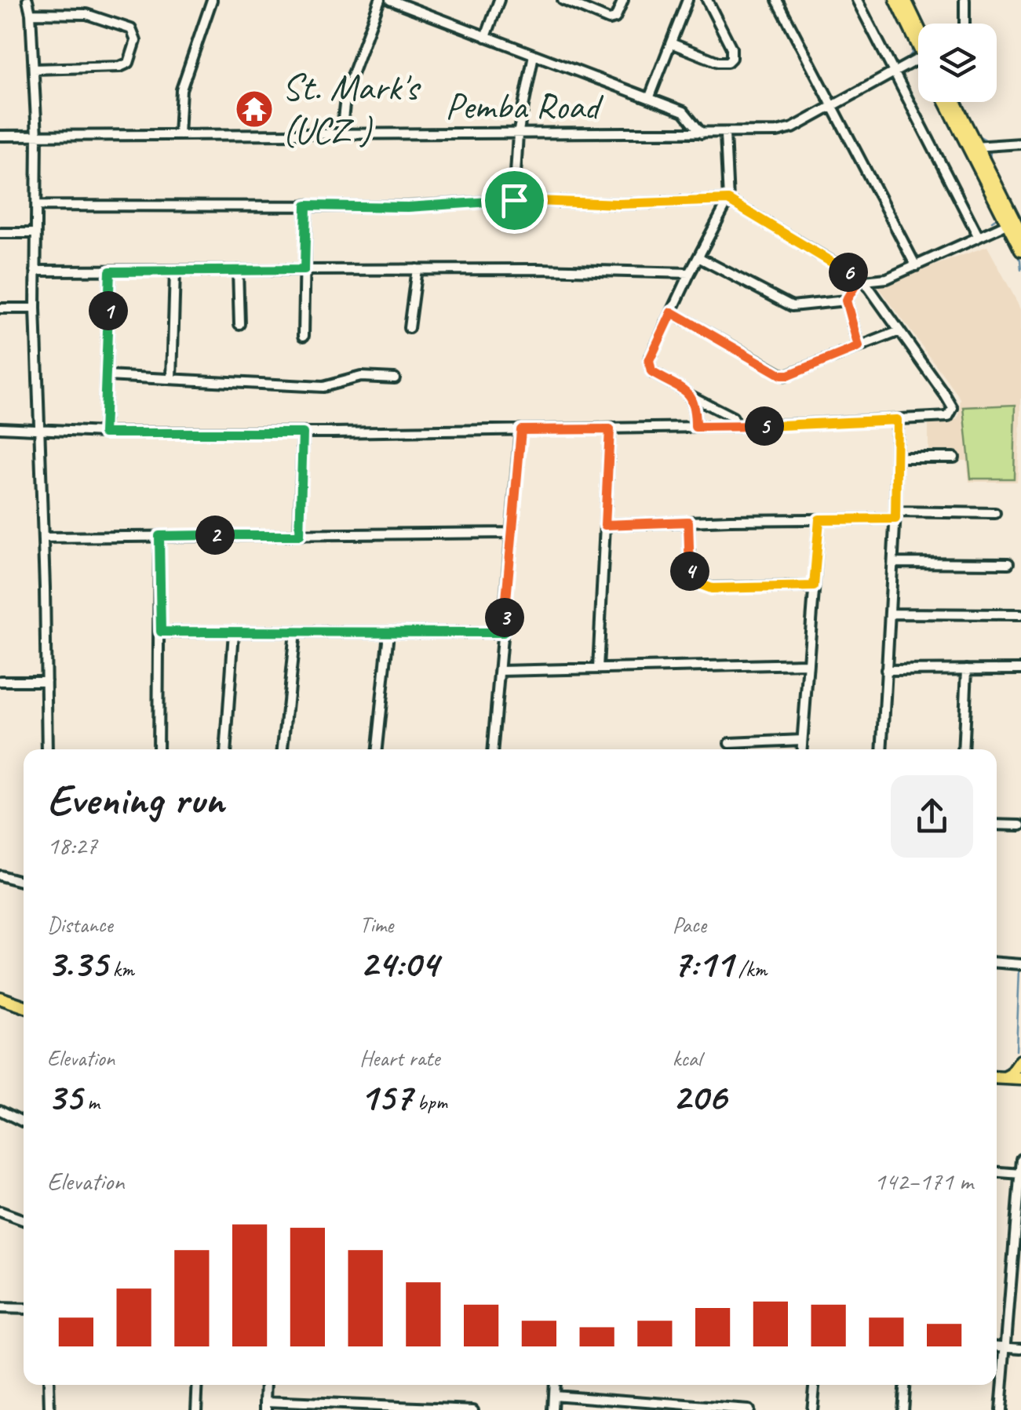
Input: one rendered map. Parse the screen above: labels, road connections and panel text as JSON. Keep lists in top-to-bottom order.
{
  "streets": {
    "street": ["Pemba Road"]
  },
  "places": {
    "temple": ["St. Mark's (UCZ )"]
  },
  "page": {
    "pins": [
      "6",
      "1",
      "5",
      "2",
      "4",
      "3"
    ],
    "heading": ["Evening run", "18:27"],
    "stats": [
      ["Distance", "3.35 km"],
      ["Time", "24:04"],
      ["Pace", "7:11 /km"],
      ["Elevation", "35 m"],
      ["Heart rate", "157 bpm"],
      ["kcal", "206"]
    ],
    "chart": ["Elevation", "142–171 m"]
  }
}
